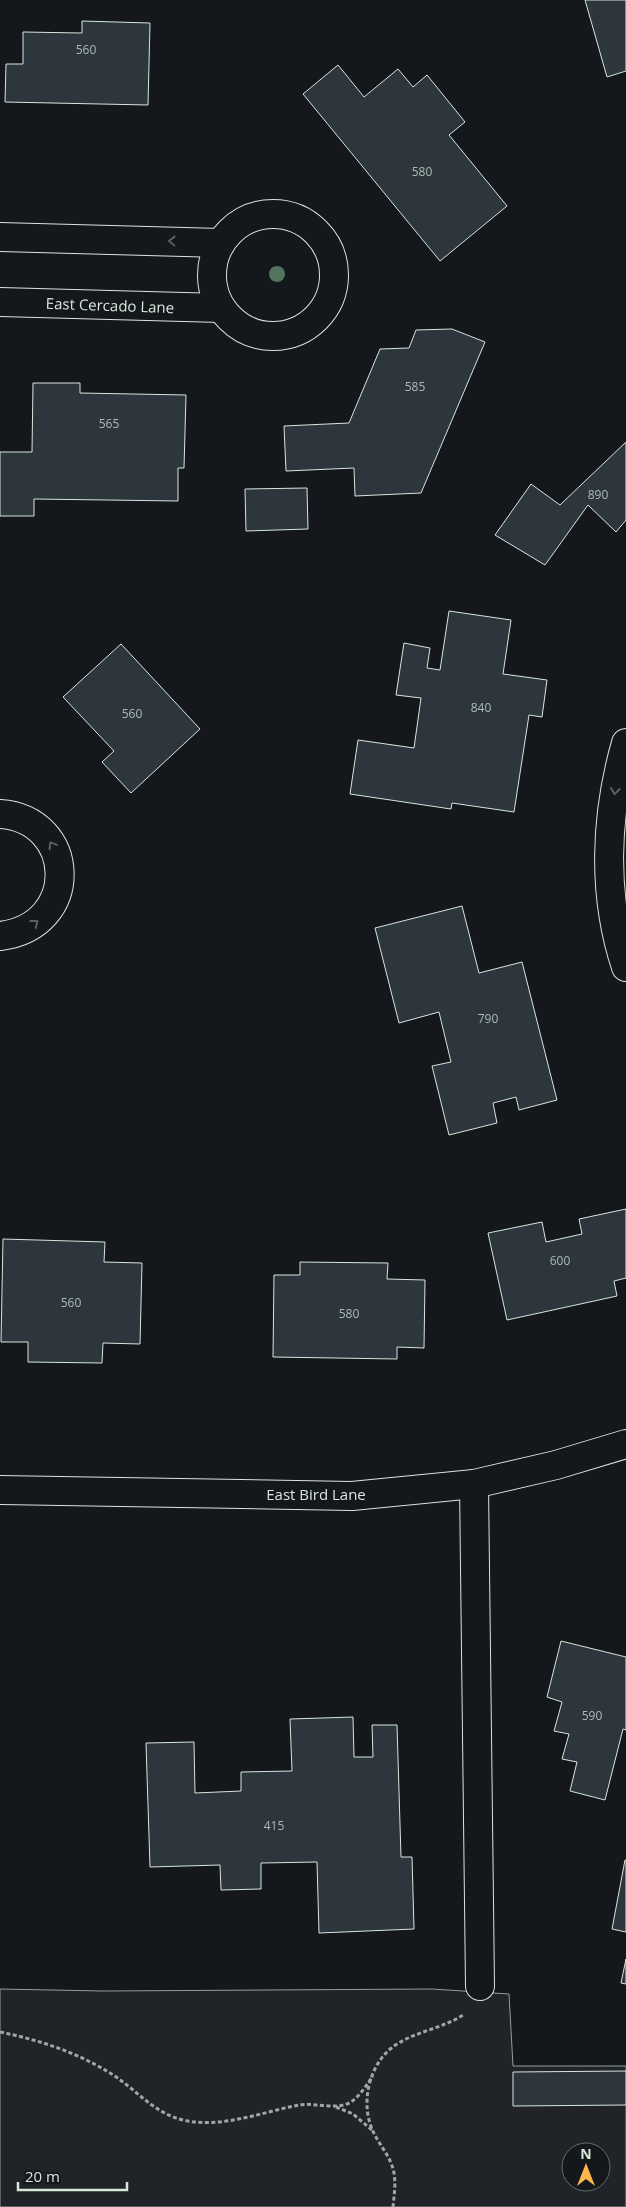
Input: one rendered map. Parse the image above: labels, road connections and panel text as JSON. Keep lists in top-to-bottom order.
{
  "streets": {
    "street": ["East Cercado Lane", "East Bird Lane"]
  },
  "house_numbers": [
    "560",
    "580",
    "585",
    "565",
    "890",
    "840",
    "560",
    "790",
    "600",
    "560",
    "580",
    "590",
    "415"
  ],
  "scale_bar": "20 m",
  "north": "top"
}
